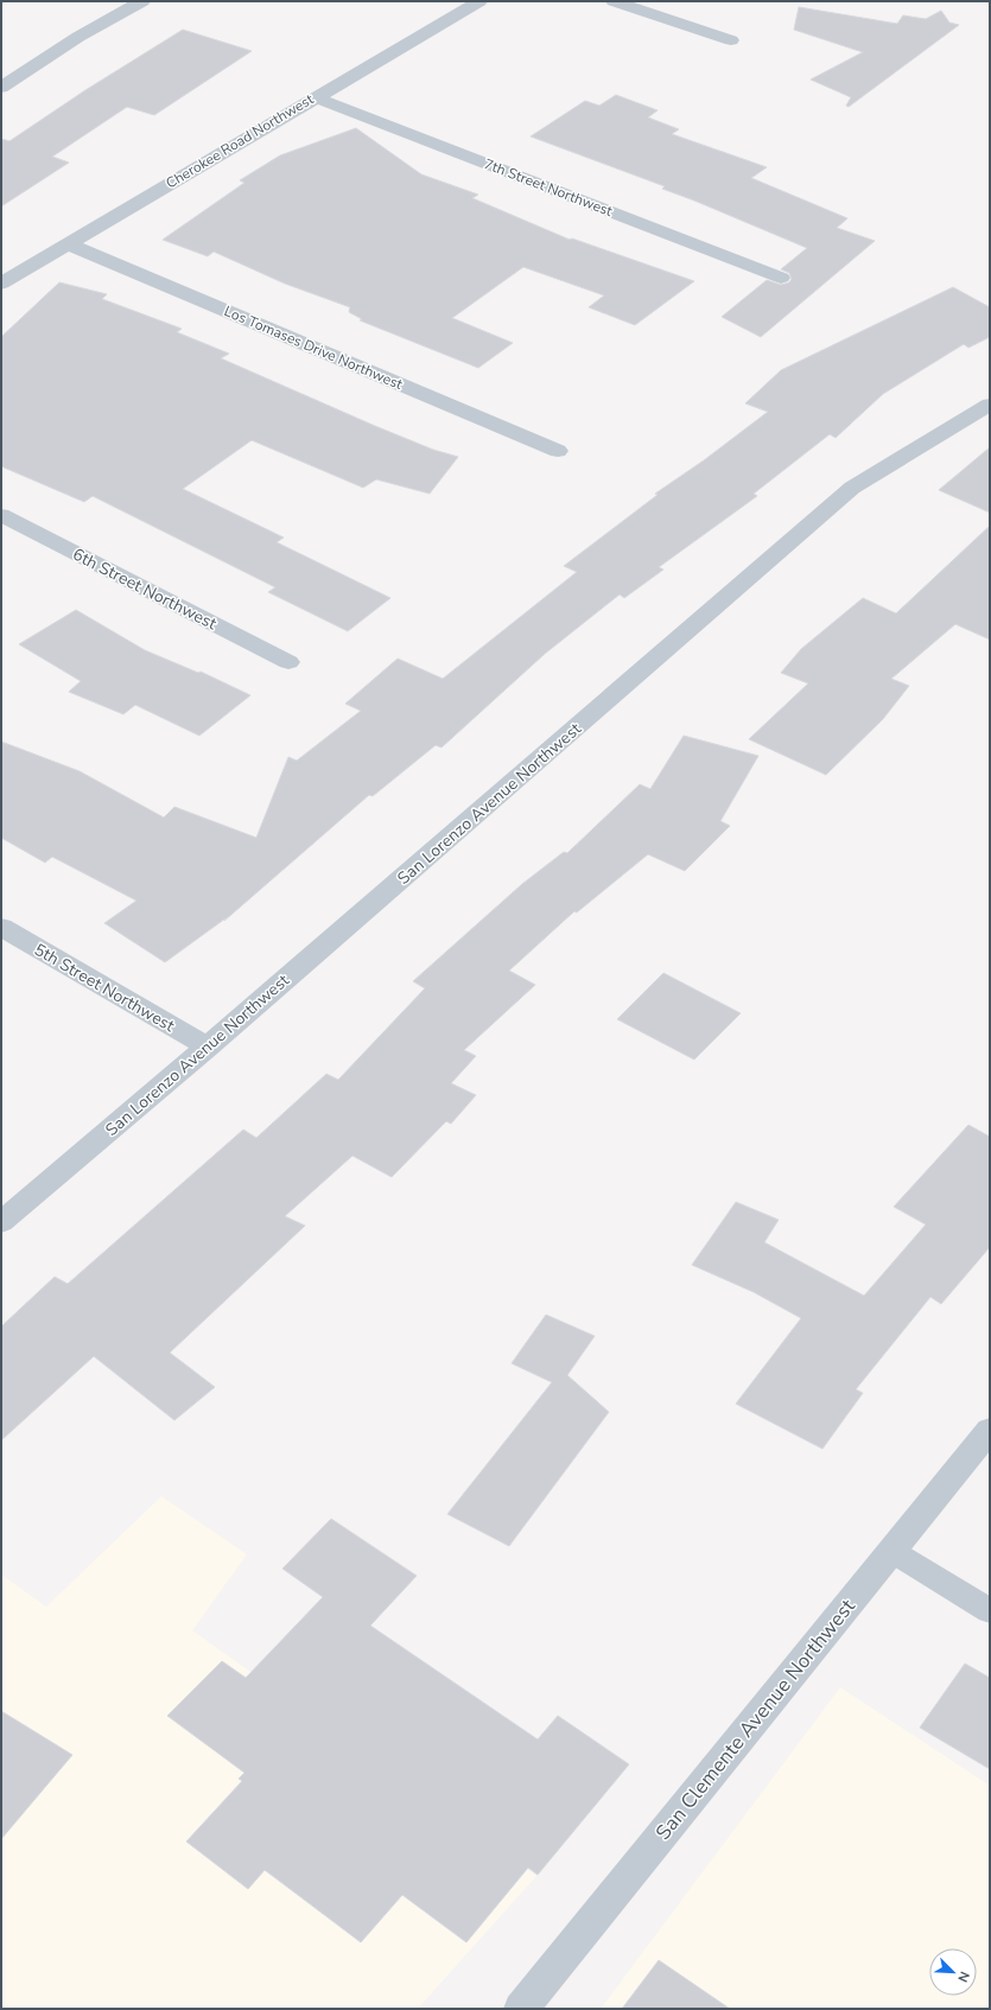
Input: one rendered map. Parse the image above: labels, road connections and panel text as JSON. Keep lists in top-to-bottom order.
{
  "streets": {
    "street": [
      "Cherokee Road Northwest",
      "7th Street Northwest",
      "Los Tomases Drive Northwest",
      "6th Street Northwest",
      "San Lorenzo Avenue Northwest",
      "5th Street Northwest",
      "San Clemente Avenue Northwest"
    ]
  },
  "crossings": [
    ["Cherokee Road Northwest", "7th Street Northwest"],
    ["Cherokee Road Northwest", "Los Tomases Drive Northwest"],
    ["San Lorenzo Avenue Northwest", "5th Street Northwest"]
  ],
  "north": "bottom right"
}
